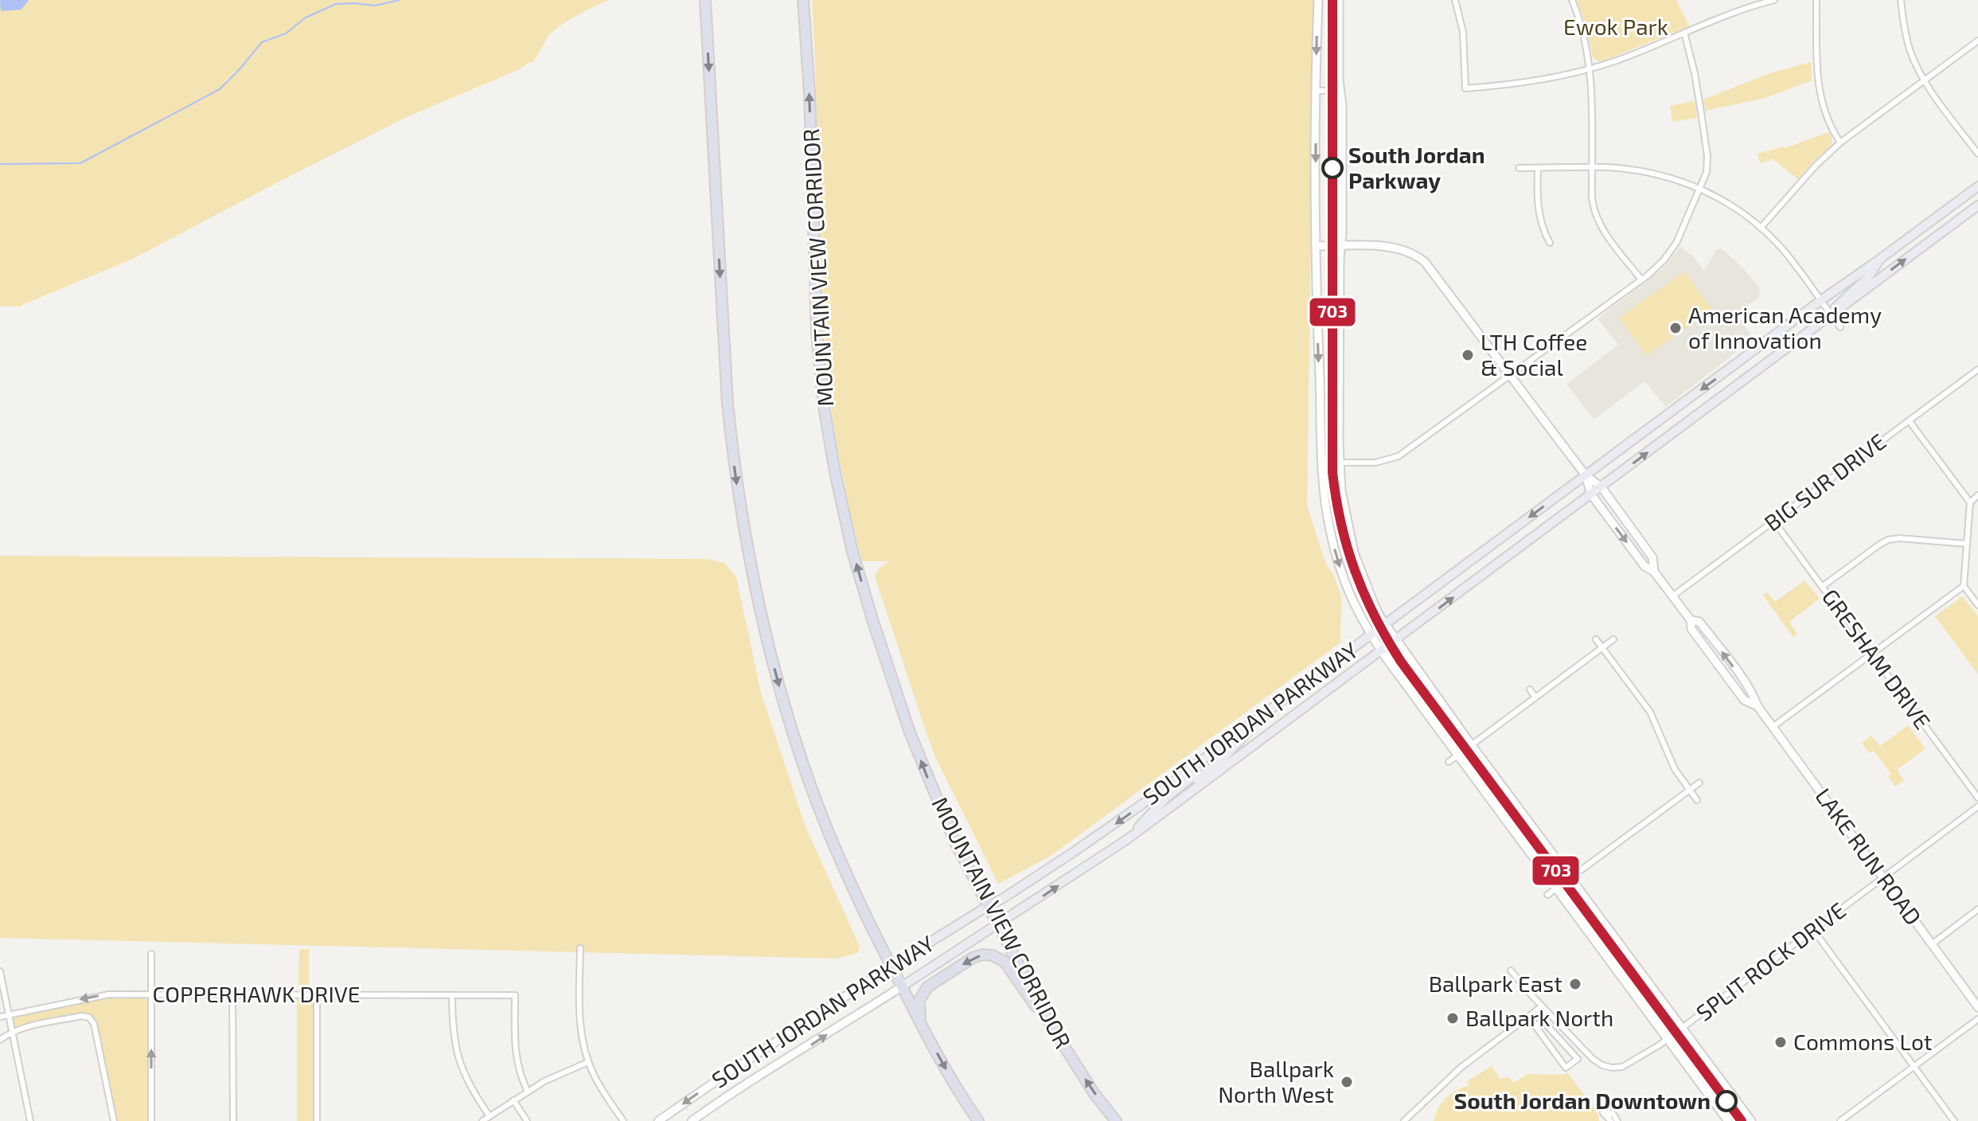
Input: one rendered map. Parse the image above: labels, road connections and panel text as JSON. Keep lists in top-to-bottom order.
{
  "streets": {
    "highway": ["MOUNTAIN VIEW CORRIDOR"],
    "main road": ["SOUTH JORDAN PARKWAY"],
    "street": [
      "BIG SUR DRIVE",
      "GRESHAM DRIVE",
      "LAKE RUN ROAD",
      "SPLIT ROCK DRIVE",
      "COPPERHAWK DRIVE"
    ]
  },
  "crossings": [
    ["MOUNTAIN VIEW CORRIDOR", "SOUTH JORDAN PARKWAY"],
    ["BIG SUR DRIVE", "GRESHAM DRIVE"],
    ["BIG SUR DRIVE", "LAKE RUN ROAD"],
    ["SOUTH JORDAN PARKWAY", "LAKE RUN ROAD"],
    ["LAKE RUN ROAD", "SPLIT ROCK DRIVE"]
  ],
  "one_way": ["MOUNTAIN VIEW CORRIDOR"],
  "parks": ["Ewok Park"],
  "places": [
    "South Jordan Parkway",
    "American Academy of Innovation",
    "LTH Coffee & Social",
    "Ballpark East",
    "Ballpark North",
    "Commons Lot",
    "Ballpark North West",
    "South Jordan Downtown"
  ],
  "lines": ["transit line 703"]
}
